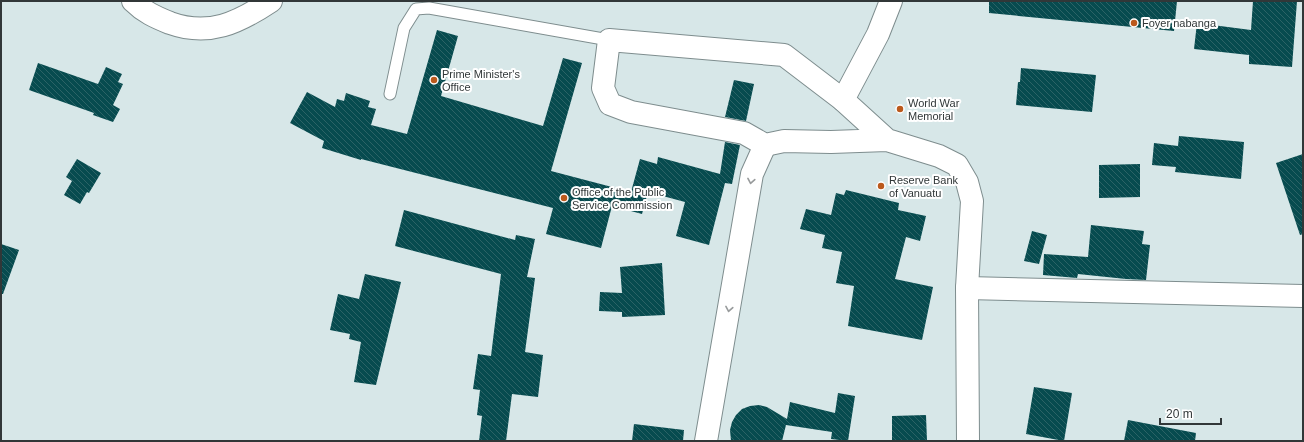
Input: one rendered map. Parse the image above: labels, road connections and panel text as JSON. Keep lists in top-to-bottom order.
{
  "places": [
    "Foyer nabanga",
    "Prime Minister's Office",
    "World War Memorial",
    "Reserve Bank of Vanuatu",
    "Office of the Public Service Commission"
  ],
  "scale_bar": "20 m"
}
